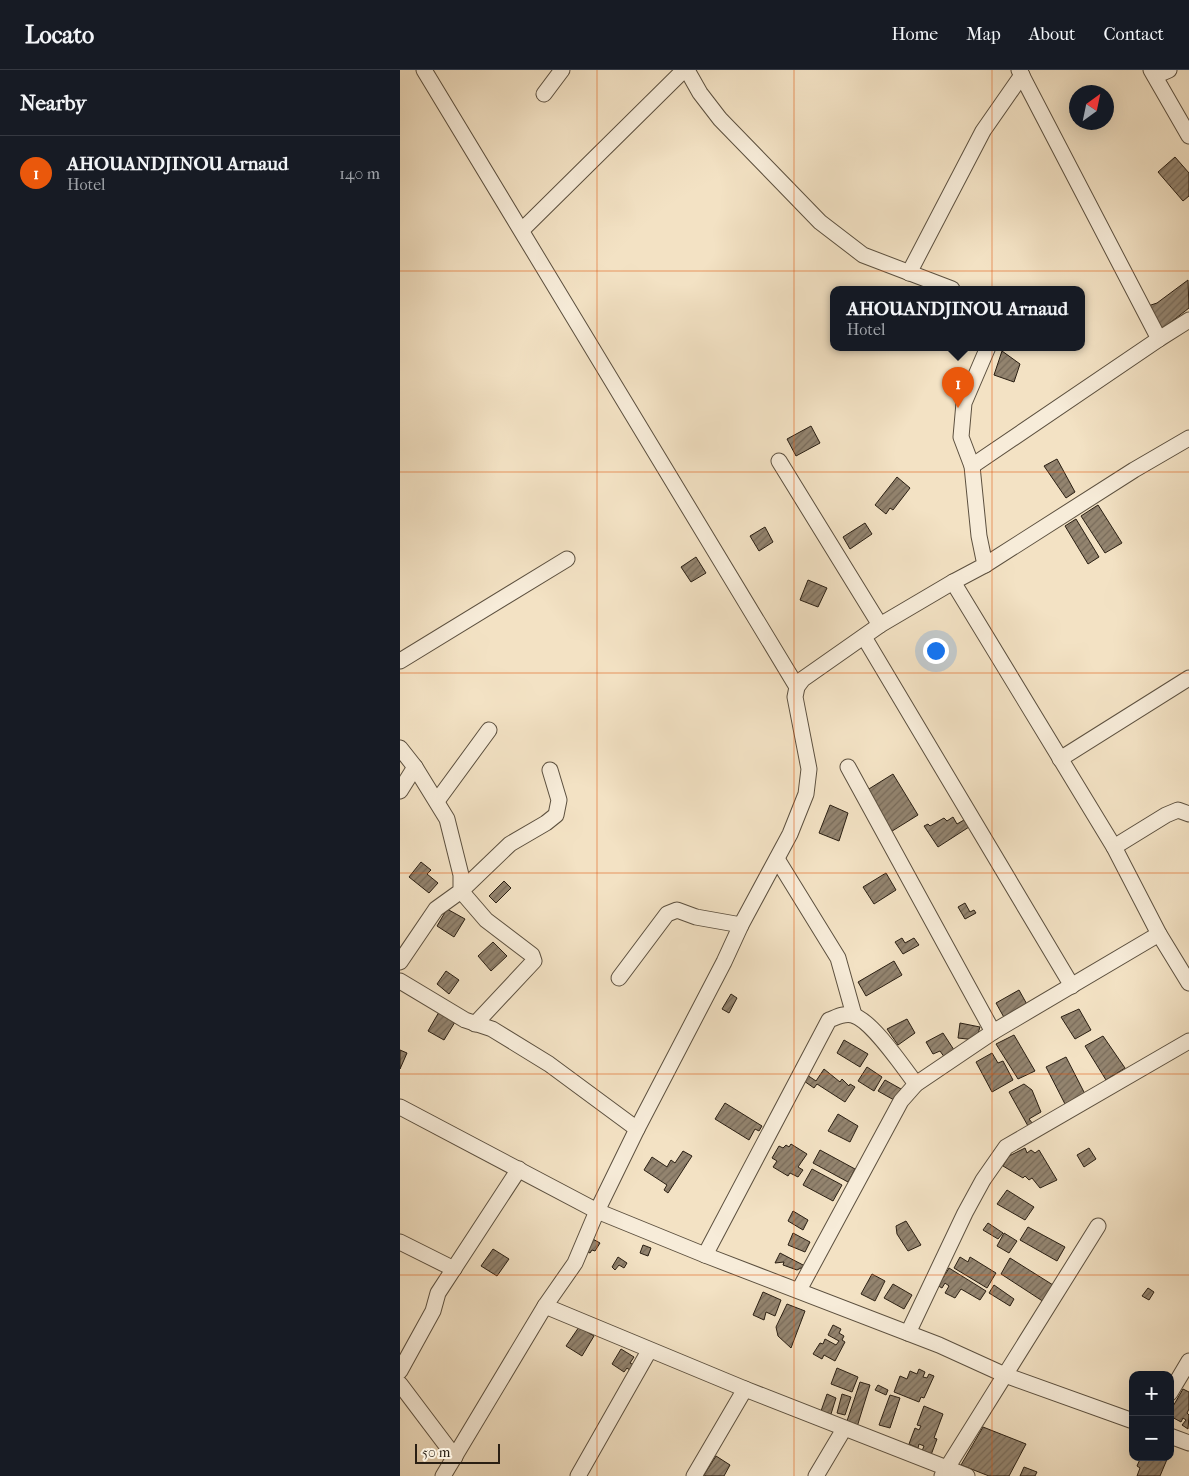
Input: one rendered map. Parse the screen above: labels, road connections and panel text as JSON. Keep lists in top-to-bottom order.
{
  "scale_bar": "50 m",
  "north": "top right",
  "page": {
    "header": "Locato",
    "nav": [
      "Home",
      "Map",
      "About",
      "Contact"
    ],
    "heading": "Nearby",
    "list": [
      {
        "mark": "1",
        "name": "AHOUANDJINOU Arnaud",
        "note": "Hotel",
        "value": "140 m"
      }
    ],
    "popup": ["AHOUANDJINOU Arnaud", "Hotel"],
    "pins": "1",
    "map_buttons": ["+", "−"],
    "scale": "50 m"
  }
}
